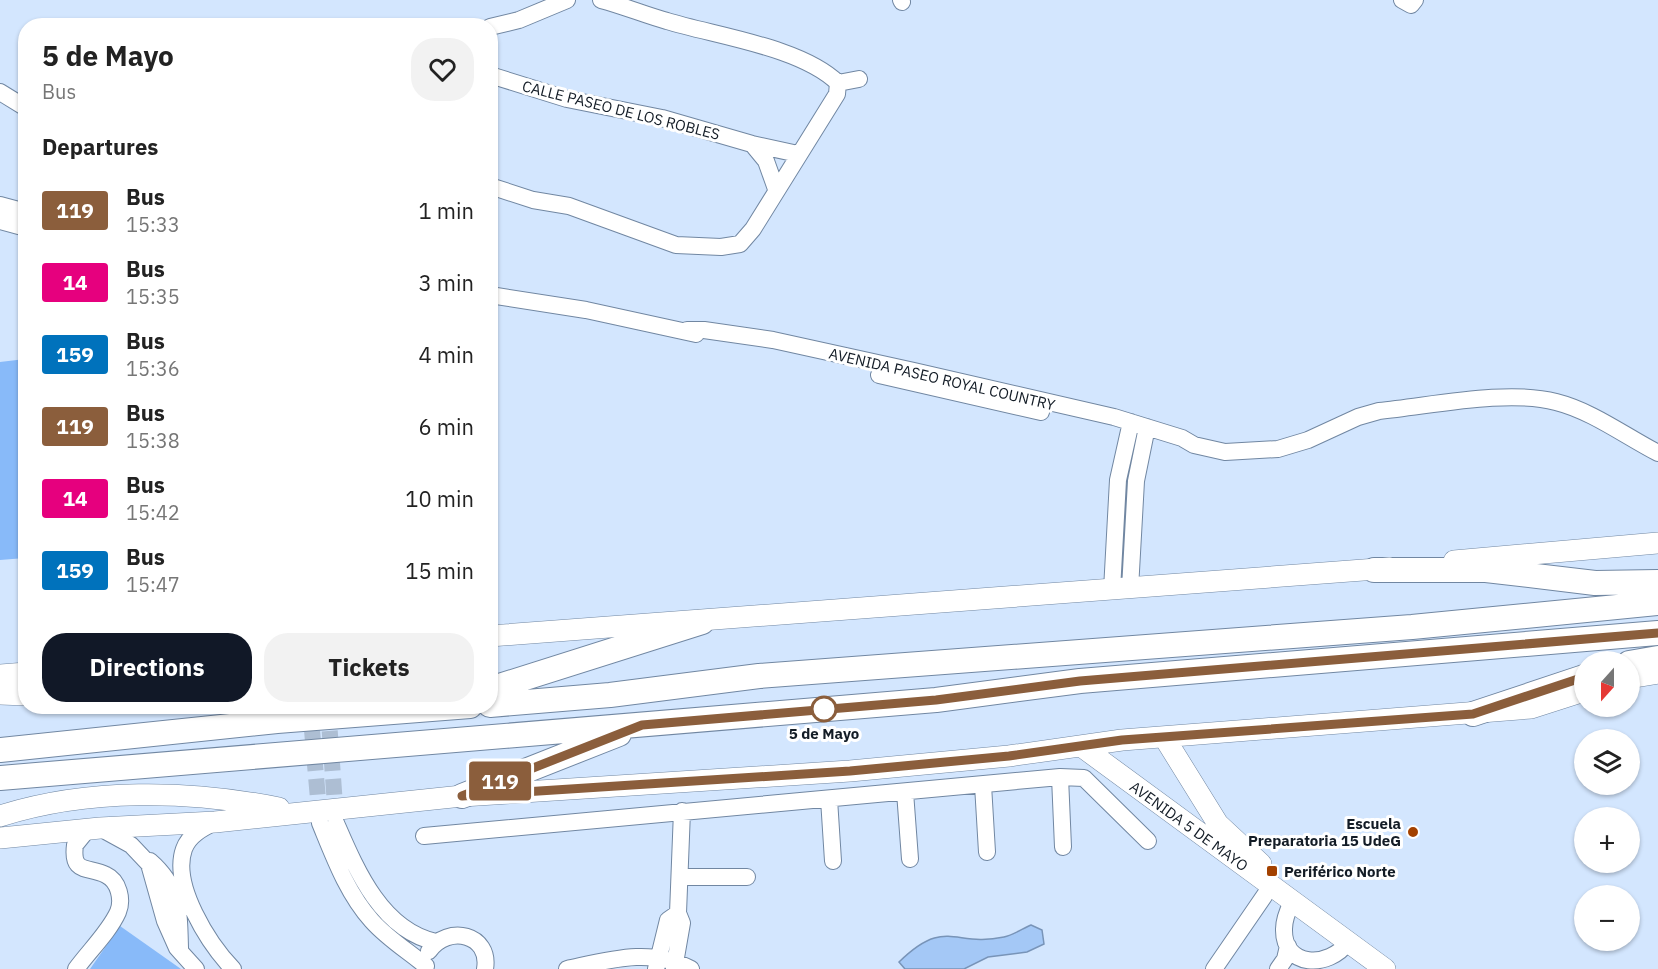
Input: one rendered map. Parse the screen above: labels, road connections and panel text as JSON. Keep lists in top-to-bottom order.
{
  "streets": {
    "main road": ["AVENIDA 5 DE MAYO"],
    "street": ["CALLE PASEO DE LOS ROBLES", "AVENIDA PASEO ROYAL COUNTRY"]
  },
  "places": {
    "other": ["5 de Mayo", "Escuela Preparatoria 15 UdeG"],
    "transit": ["Periférico Norte"]
  },
  "lines": ["bus line 119"],
  "north": "bottom",
  "page": {
    "on_map": "119",
    "heading": [
      ["5 de Mayo", "Bus"],
      "Departures"
    ],
    "list": [
      {
        "mark": "119",
        "name": "Bus",
        "note": "15:33",
        "value": "1 min"
      },
      {
        "mark": "14",
        "name": "Bus",
        "note": "15:35",
        "value": "3 min"
      },
      {
        "mark": "159",
        "name": "Bus",
        "note": "15:36",
        "value": "4 min"
      },
      {
        "mark": "119",
        "name": "Bus",
        "note": "15:38",
        "value": "6 min"
      },
      {
        "mark": "14",
        "name": "Bus",
        "note": "15:42",
        "value": "10 min"
      },
      {
        "mark": "159",
        "name": "Bus",
        "note": "15:47",
        "value": "15 min"
      }
    ],
    "buttons": ["Directions", "Tickets"],
    "map_buttons": ["+", "−"]
  }
}
